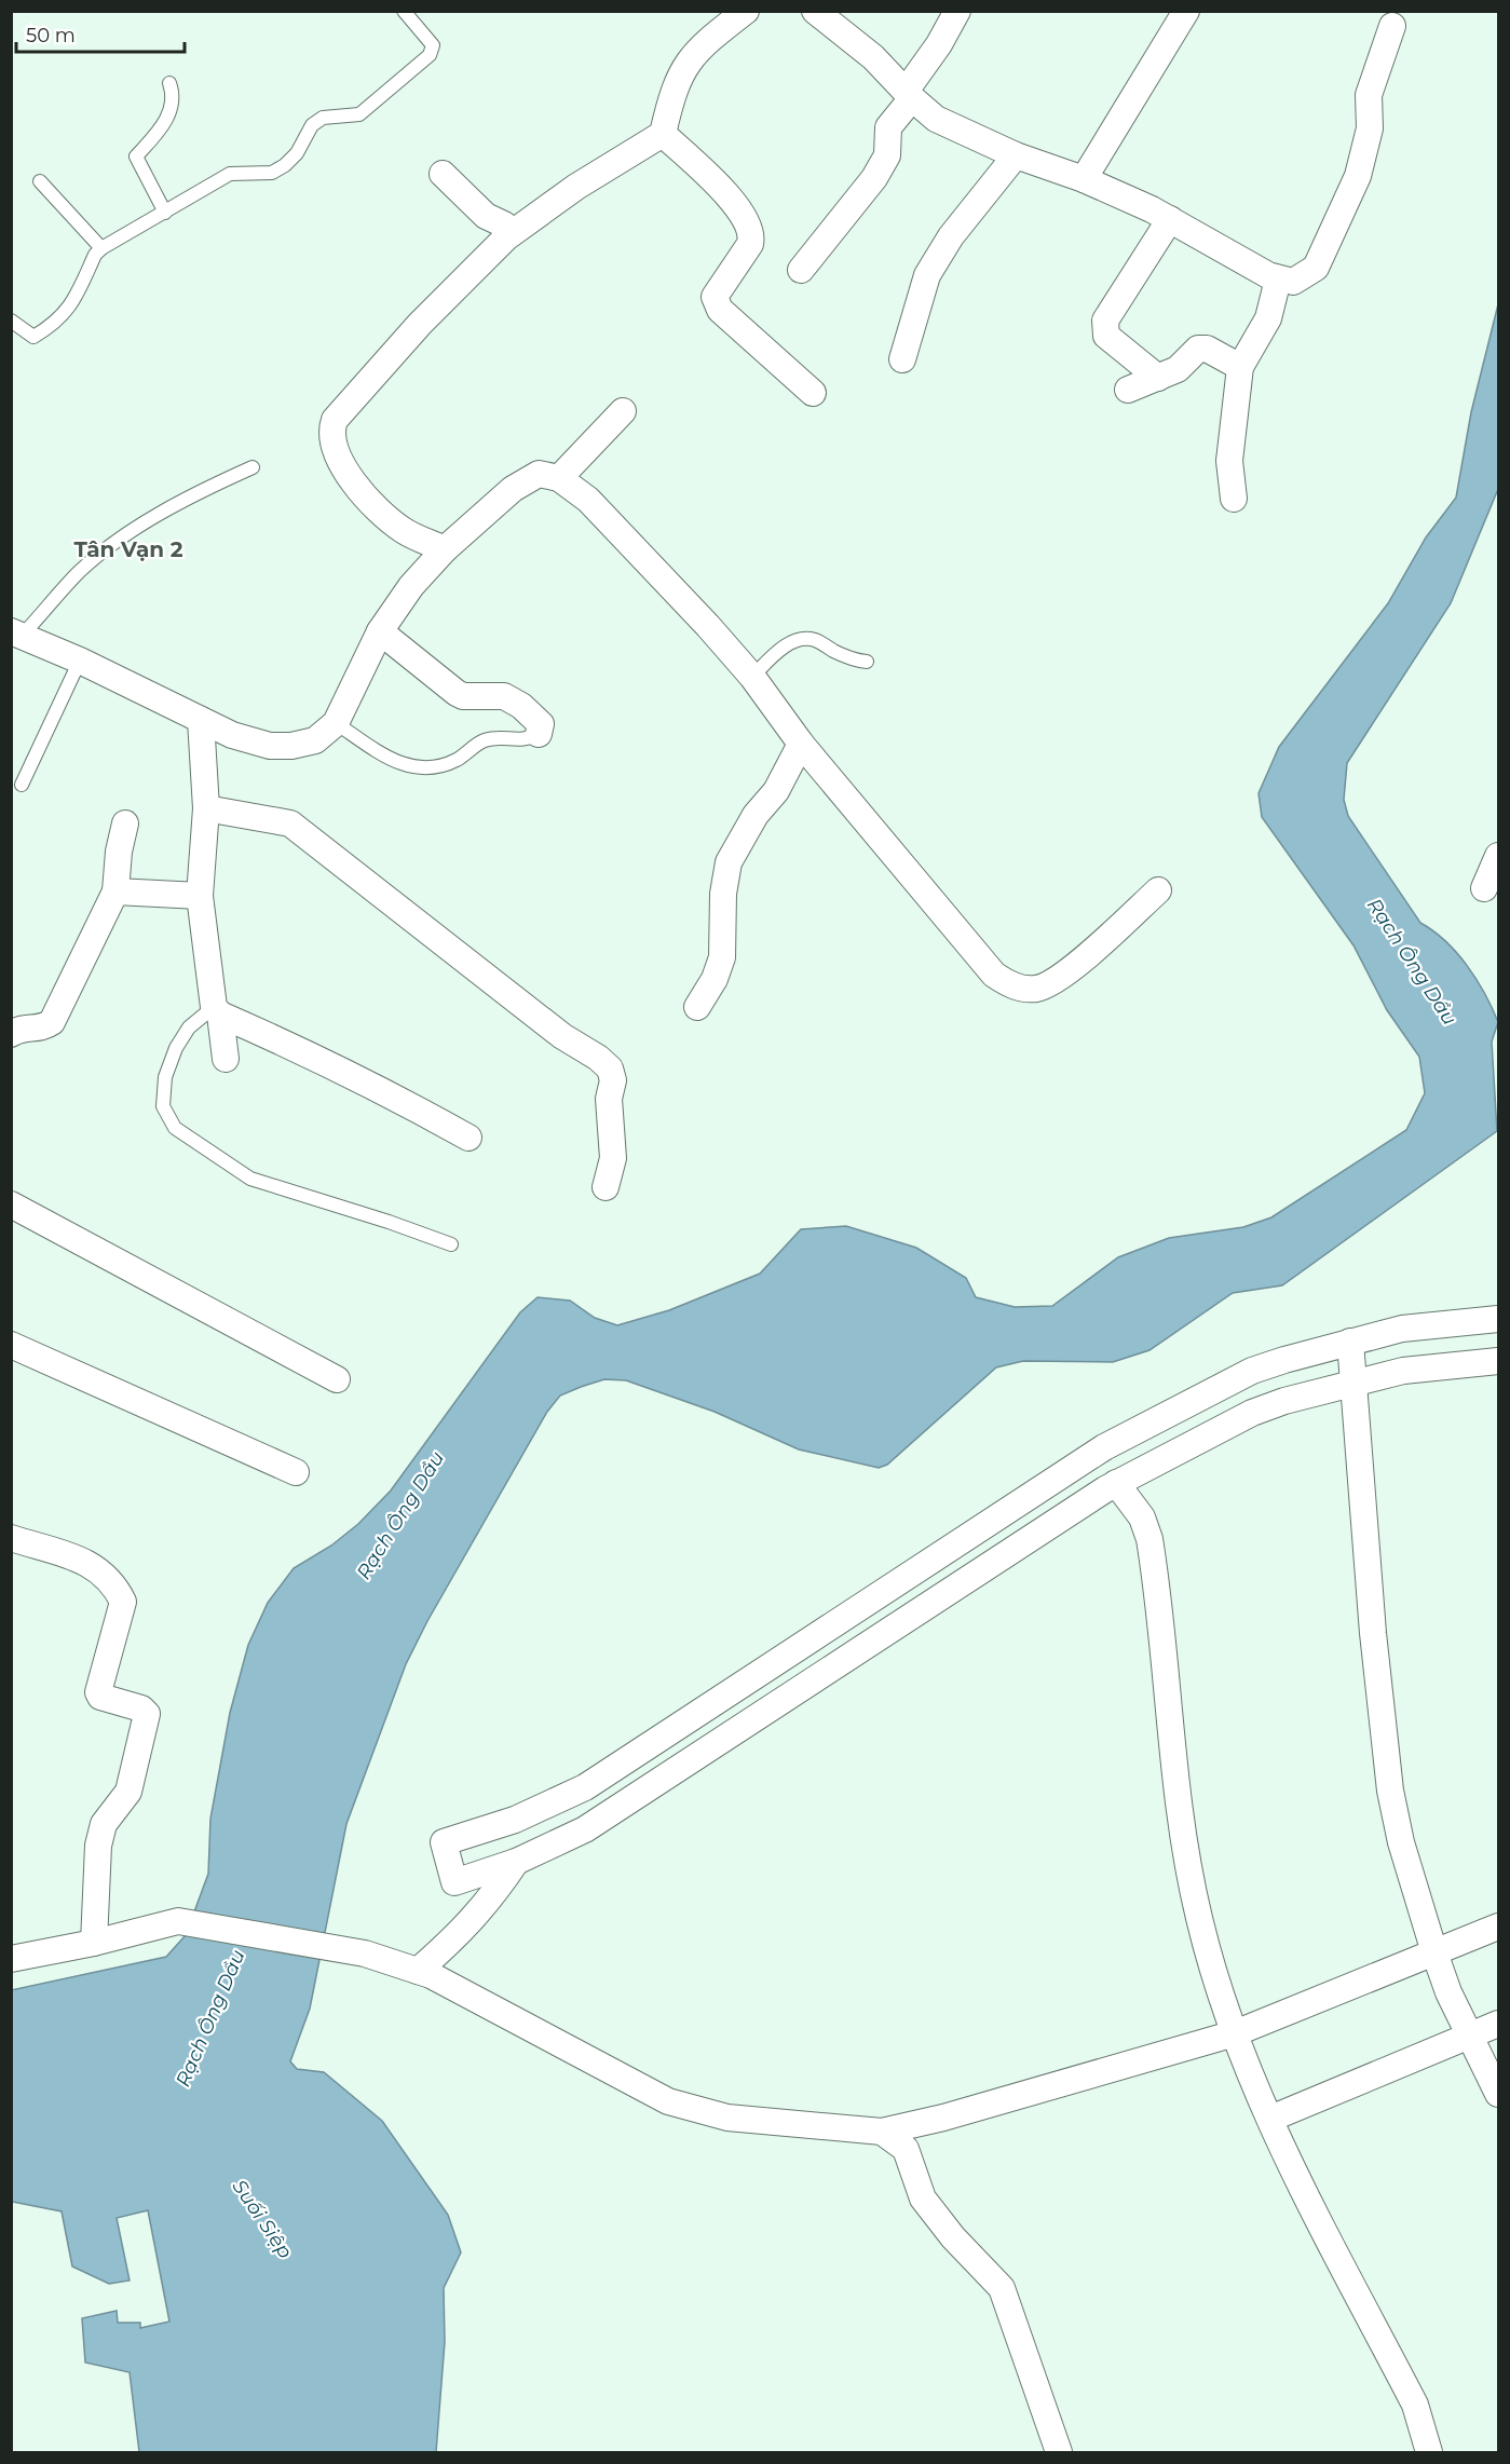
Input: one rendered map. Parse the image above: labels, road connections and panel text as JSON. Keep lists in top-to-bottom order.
{
  "districts": ["Tân Vạn 2"],
  "water": ["Rạch Ông Dầu", "Suối Siệp"],
  "scale_bar": "50 m"
}
